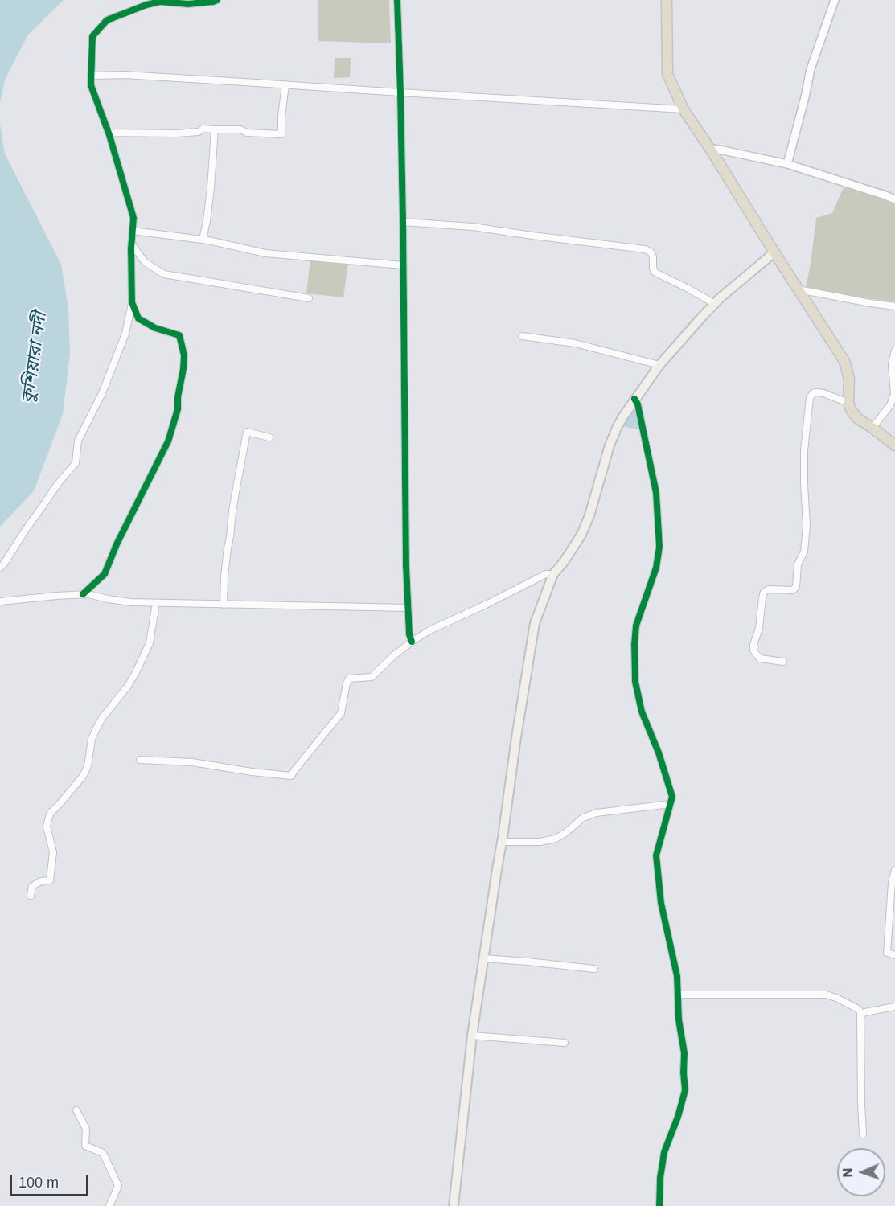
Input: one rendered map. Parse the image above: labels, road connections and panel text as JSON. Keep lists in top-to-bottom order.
{
  "water": ["কুশিয়ারা নদী"],
  "scale_bar": "100 m",
  "north": "left"
}
